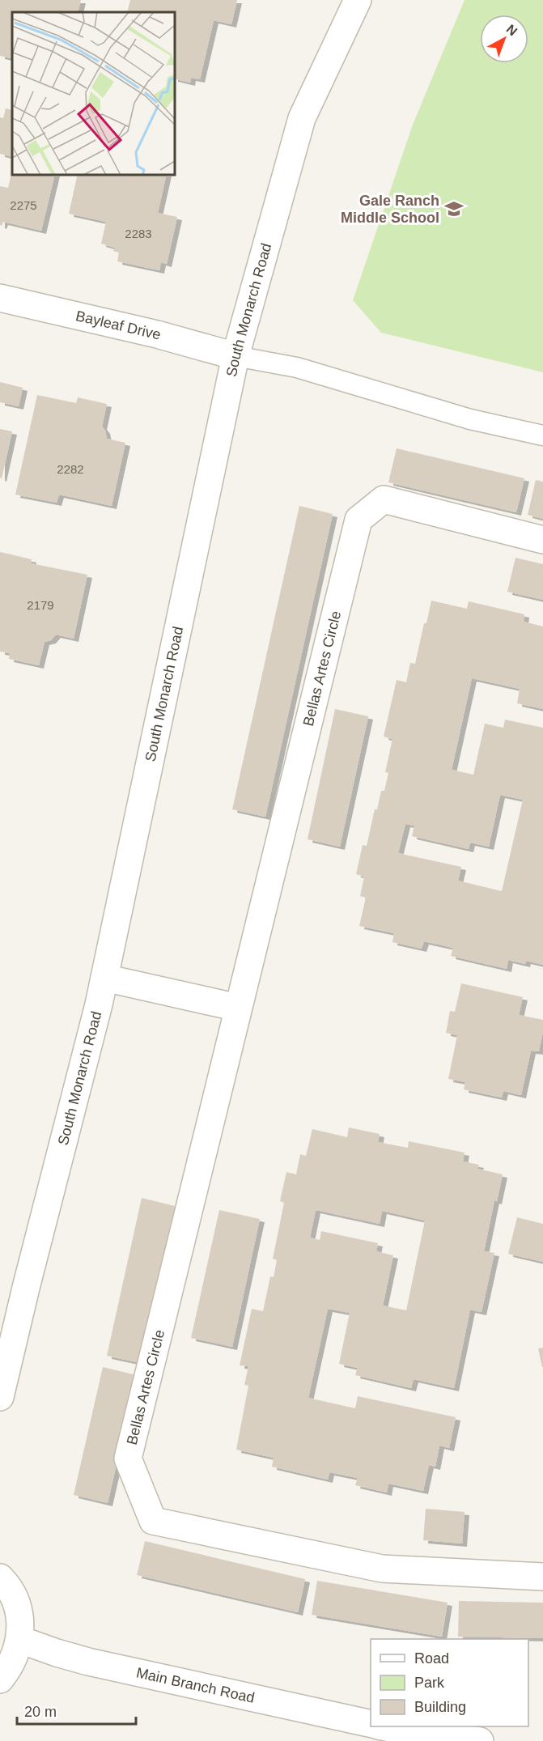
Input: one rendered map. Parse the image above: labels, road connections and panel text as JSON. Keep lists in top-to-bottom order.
{
  "streets": {
    "street": [
      "South Monarch Road",
      "Bayleaf Drive",
      "Bellas Artes Circle",
      "Main Branch Road"
    ]
  },
  "crossings": [
    ["South Monarch Road", "Bayleaf Drive"]
  ],
  "places": {
    "school or university": ["Gale Ranch Middle School"]
  },
  "house_numbers": [
    "2275",
    "2283",
    "2282",
    "2179"
  ],
  "legend": ["Road", "Park", "Building"],
  "scale_bar": "20 m",
  "north": "top right"
}
